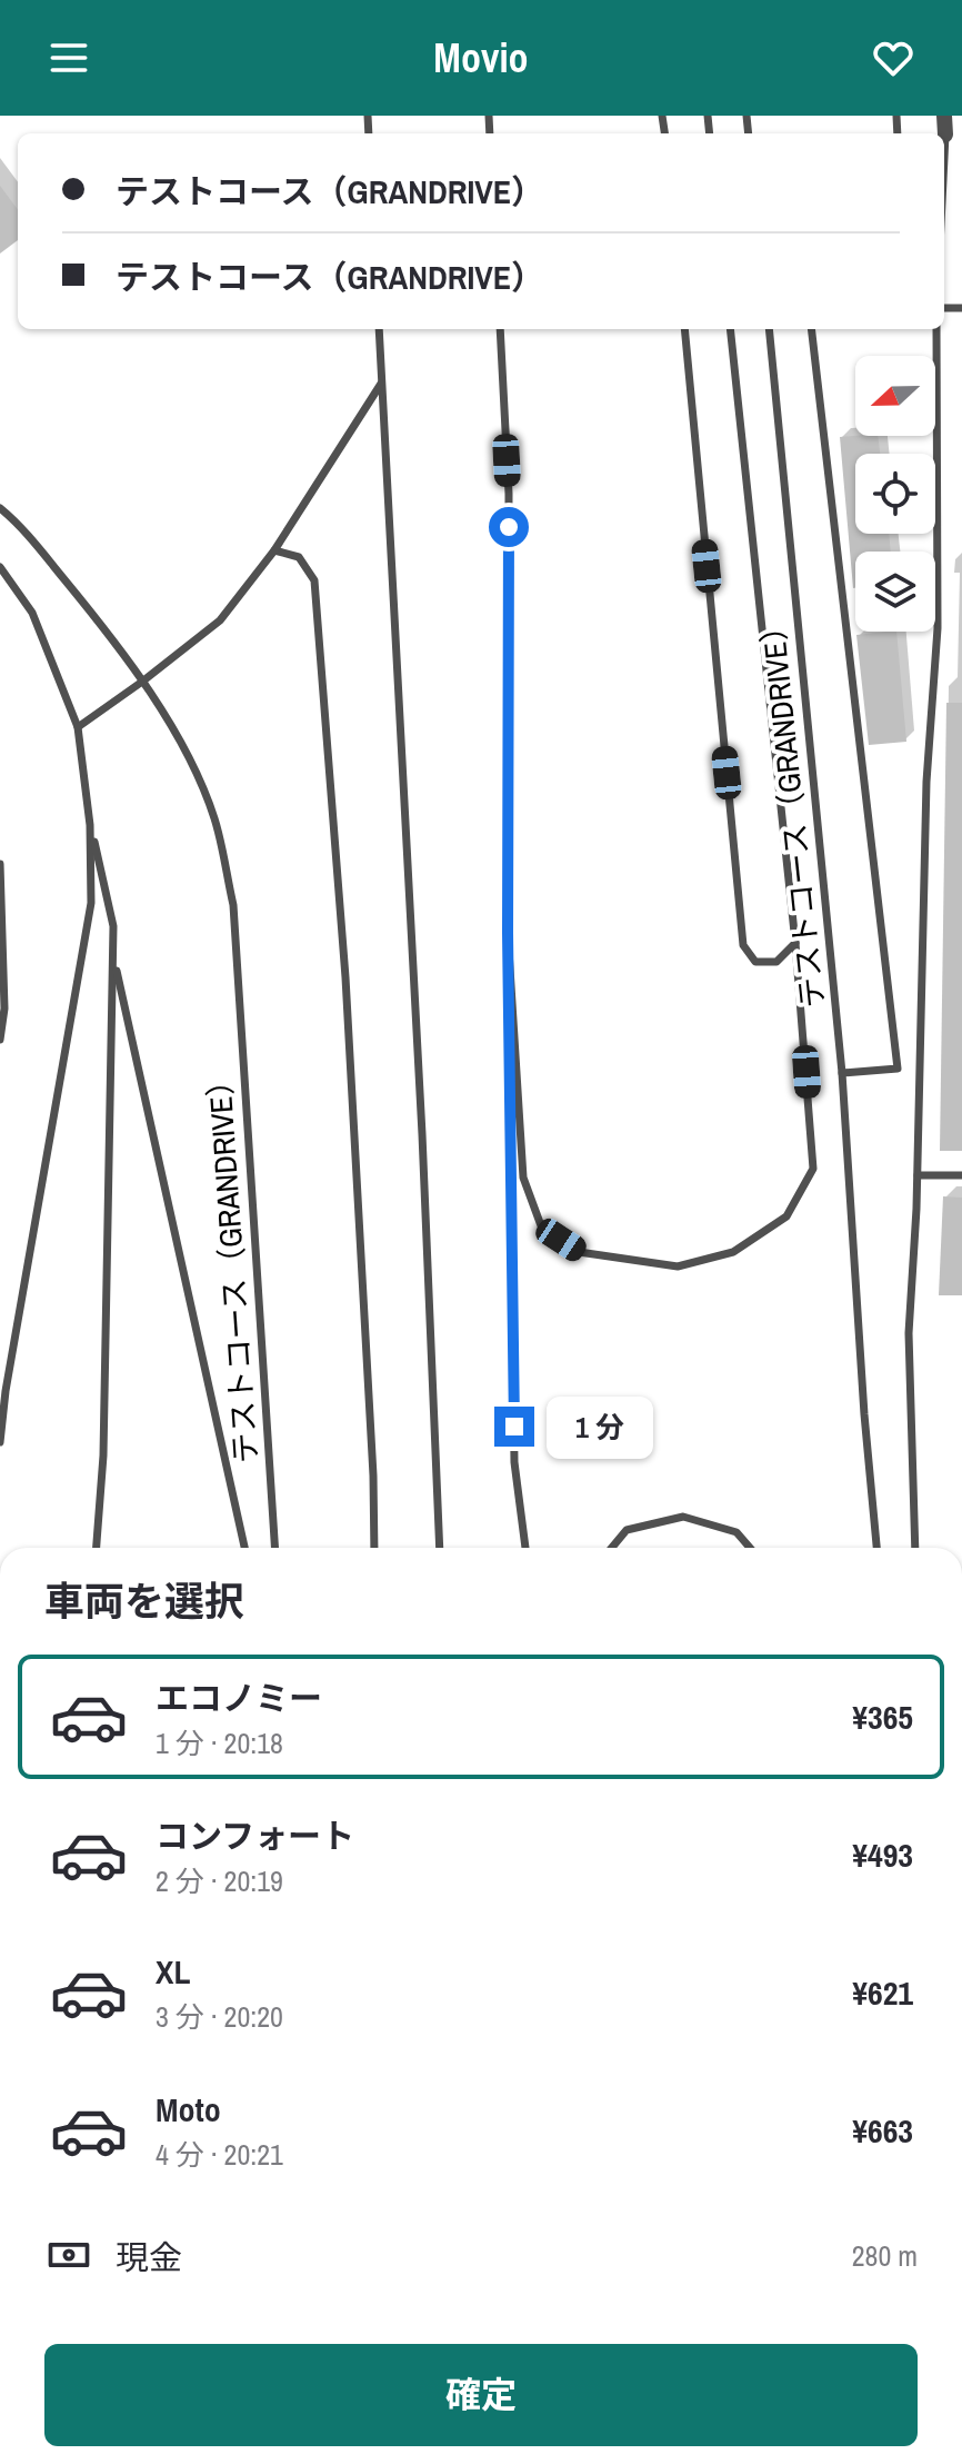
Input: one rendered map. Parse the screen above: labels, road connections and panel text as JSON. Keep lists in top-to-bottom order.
{
  "streets": {
    "lane": ["テストコース（GRANDRIVE）"]
  },
  "north": "left",
  "page": {
    "header": "Movio",
    "banner": ["テストコース（GRANDRIVE）", "テストコース（GRANDRIVE）"],
    "bubble": "1 分",
    "heading": "車両を選択",
    "list": [
      {
        "name": "エコノミー",
        "note": "1 分 · 20:18",
        "value": "¥365"
      },
      {
        "name": "コンフォート",
        "note": "2 分 · 20:19",
        "value": "¥493"
      },
      {
        "name": "XL",
        "note": "3 分 · 20:20",
        "value": "¥621"
      },
      {
        "name": "Moto",
        "note": "4 分 · 20:21",
        "value": "¥663"
      }
    ],
    "pay": ["現金", "280 m"],
    "buttons": "確定"
  }
}
